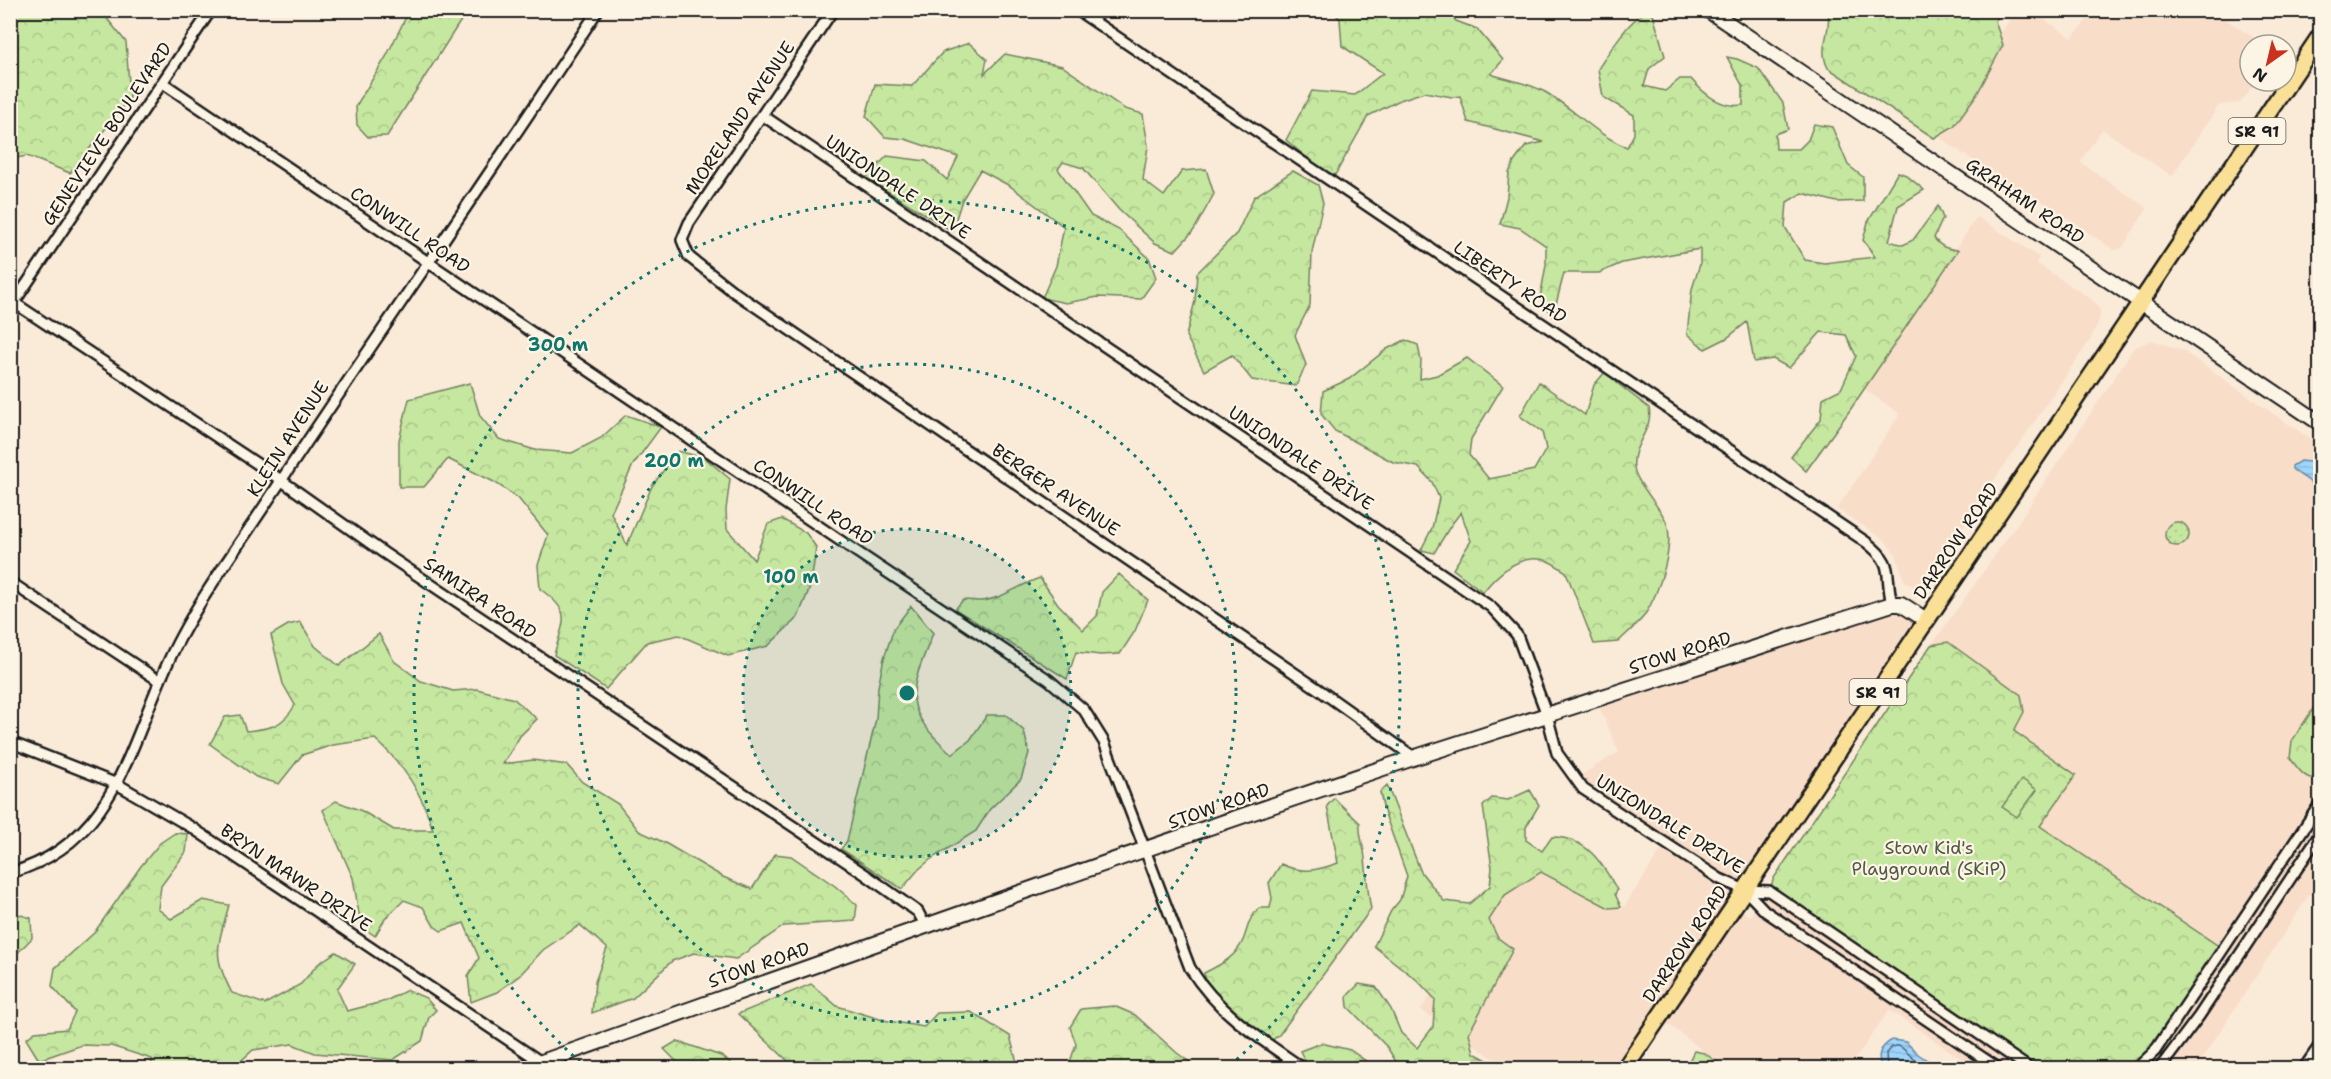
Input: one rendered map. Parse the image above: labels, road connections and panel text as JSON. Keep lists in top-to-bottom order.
{
  "streets": {
    "main road": ["SR 91", "DARROW ROAD"],
    "street": [
      "MORELAND AVENUE",
      "GENEVIEVE BOULEVARD",
      "UNIONDALE DRIVE",
      "GRAHAM ROAD",
      "CONWILL ROAD",
      "LIBERTY ROAD",
      "KLEIN AVENUE",
      "BERGER AVENUE",
      "SAMIRA ROAD",
      "STOW ROAD",
      "BRYN MAWR DRIVE"
    ]
  },
  "crossings": [
    ["MORELAND AVENUE", "UNIONDALE DRIVE"],
    ["MORELAND AVENUE", "BERGER AVENUE"],
    ["GENEVIEVE BOULEVARD", "CONWILL ROAD"],
    ["GENEVIEVE BOULEVARD", "SAMIRA ROAD"],
    ["UNIONDALE DRIVE", "DARROW ROAD"],
    ["UNIONDALE DRIVE", "STOW ROAD"],
    ["GRAHAM ROAD", "DARROW ROAD"],
    ["CONWILL ROAD", "KLEIN AVENUE"],
    ["CONWILL ROAD", "STOW ROAD"],
    ["LIBERTY ROAD", "STOW ROAD"],
    ["KLEIN AVENUE", "SAMIRA ROAD"],
    ["KLEIN AVENUE", "BRYN MAWR DRIVE"],
    ["BERGER AVENUE", "STOW ROAD"],
    ["SAMIRA ROAD", "STOW ROAD"],
    ["STOW ROAD", "BRYN MAWR DRIVE"]
  ],
  "parks": ["Stow Kid's Playground (SKiP)"],
  "north": "bottom left",
  "rings": ["300 m", "200 m", "100 m"]
}
